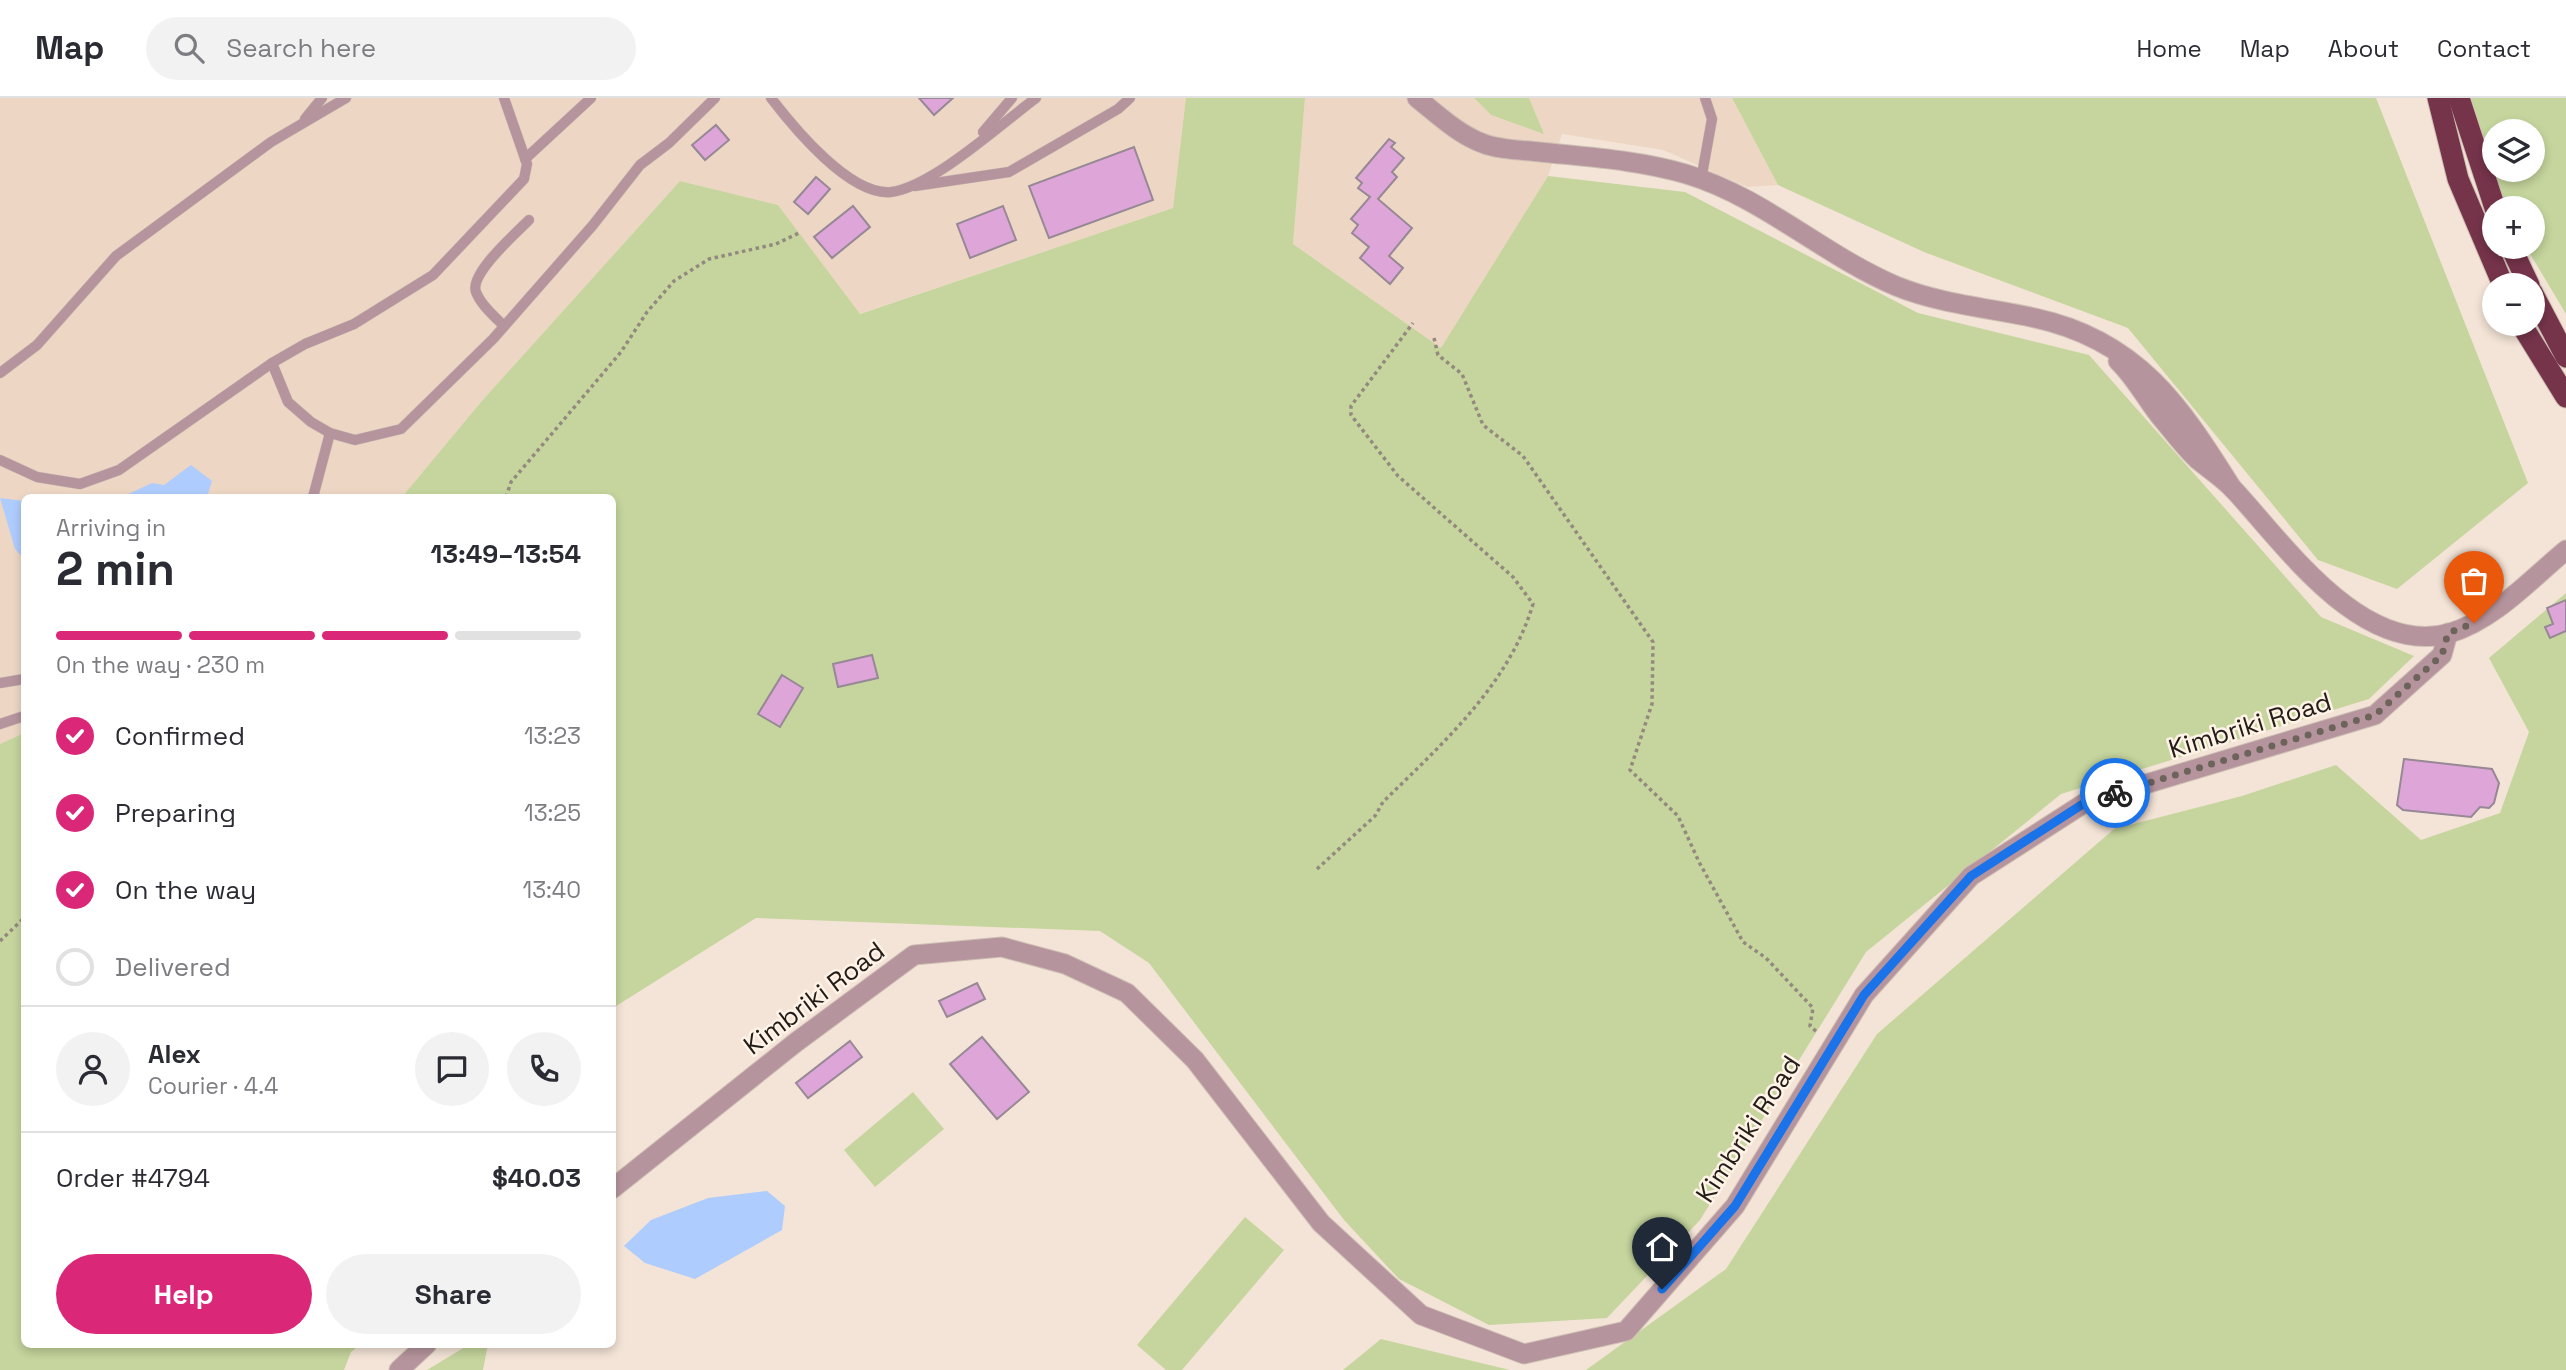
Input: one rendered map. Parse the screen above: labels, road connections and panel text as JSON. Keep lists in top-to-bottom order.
{
  "streets": {
    "street": ["Kimbriki Road"]
  },
  "page": {
    "header": "Map",
    "search": "Search here",
    "nav": [
      "Home",
      "Map",
      "About",
      "Contact"
    ],
    "map_buttons": ["+", "−"],
    "heading": ["2 min", "Arriving in", "13:49–13:54"],
    "panel": [
      "Alex",
      "Courier · 4.4",
      "Order #4794",
      "$40.03"
    ],
    "bar": "On the way · 230 m",
    "list": [
      ["Confirmed", "13:23"],
      ["Preparing", "13:25"],
      ["On the way", "13:40"],
      "Delivered"
    ],
    "buttons": ["Help", "Share"]
  }
}
